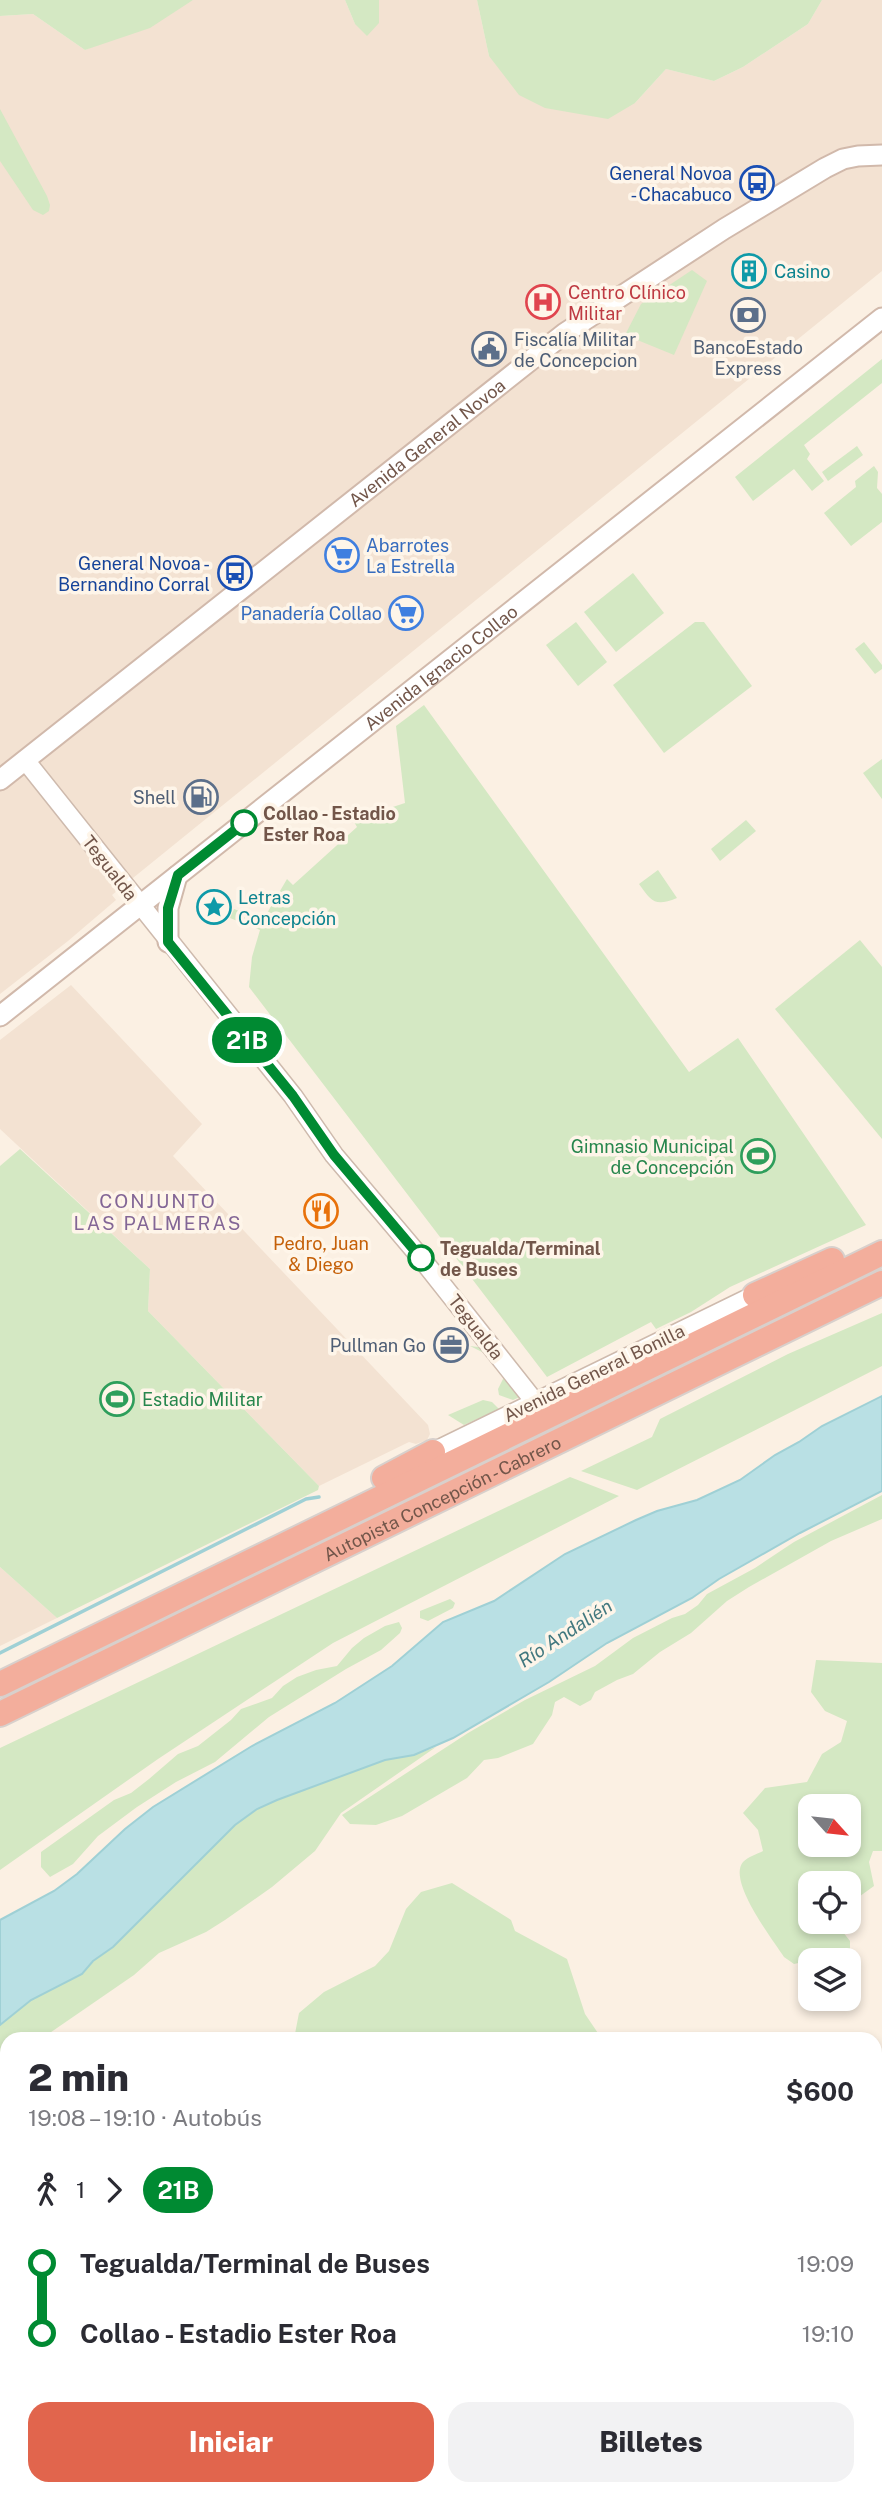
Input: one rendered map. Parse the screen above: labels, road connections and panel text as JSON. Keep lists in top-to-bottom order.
{
  "streets": {
    "highway": ["Autopista Concepción - Cabrero"],
    "main road": ["Avenida General Novoa", "Avenida Ignacio Collao"],
    "street": ["Tegualda", "Avenida General Bonilla"]
  },
  "crossings": [
    ["Avenida General Novoa", "Tegualda"],
    ["Avenida Ignacio Collao", "Tegualda"],
    ["Tegualda", "Avenida General Bonilla"]
  ],
  "districts": ["CONJUNTO LAS PALMERAS"],
  "water": ["Río Andalién"],
  "places": {
    "bus stop": ["General Novoa - Chacabuco", "General Novoa - Bernandino Corral"],
    "building": ["Casino"],
    "hospital": ["Centro Clínico Militar"],
    "bank": ["BancoEstado Express"],
    "public building": ["Fiscalía Militar de Concepcion"],
    "supermarket": ["Abarrotes La Estrella", "Panadería Collao"],
    "fuel station": ["Shell"],
    "other": ["Collao - Estadio Ester Roa", "Tegualda/Terminal de Buses"],
    "place": ["Letras Concepción"],
    "sports": ["Gimnasio Municipal de Concepción", "Estadio Militar"],
    "restaurant": ["Pedro, Juan & Diego"],
    "office": ["Pullman Go"]
  },
  "lines": ["bus line 21B"],
  "north": "bottom right",
  "page": {
    "on_map": "21B",
    "heading": ["2 min", "19:08 – 19:10 · Autobús", "$600"],
    "legs": ["1", "21B"],
    "list": [
      {
        "name": "Tegualda/Terminal de Buses",
        "value": "19:09"
      },
      {
        "name": "Collao - Estadio Ester Roa",
        "value": "19:10"
      }
    ],
    "buttons": ["Iniciar", "Billetes"]
  }
}
